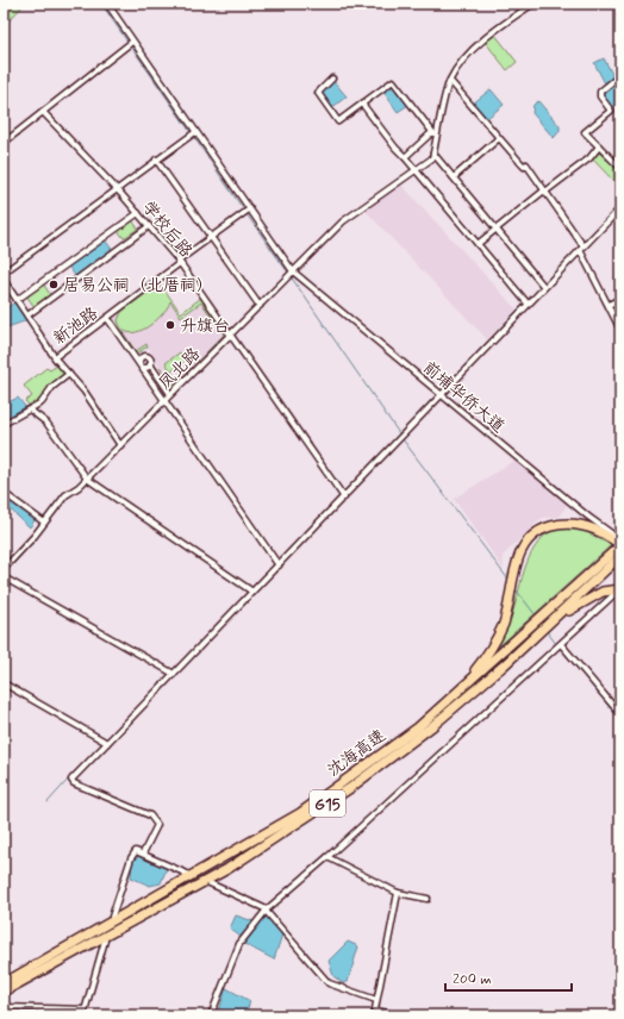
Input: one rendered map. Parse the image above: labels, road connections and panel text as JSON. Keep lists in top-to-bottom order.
{
  "streets": {
    "highway": ["沈海高速", "G15"],
    "street": [
      "学校后路",
      "新池路",
      "凤北路",
      "前埔华侨大道"
    ]
  },
  "crossings": [
    ["学校后路", "新池路"],
    ["学校后路", "凤北路"],
    ["新池路", "前埔华侨大道"],
    ["凤北路", "前埔华侨大道"]
  ],
  "places": ["居易公祠（北厝祠）", "升旗台"],
  "scale_bar": "200 m"
}
